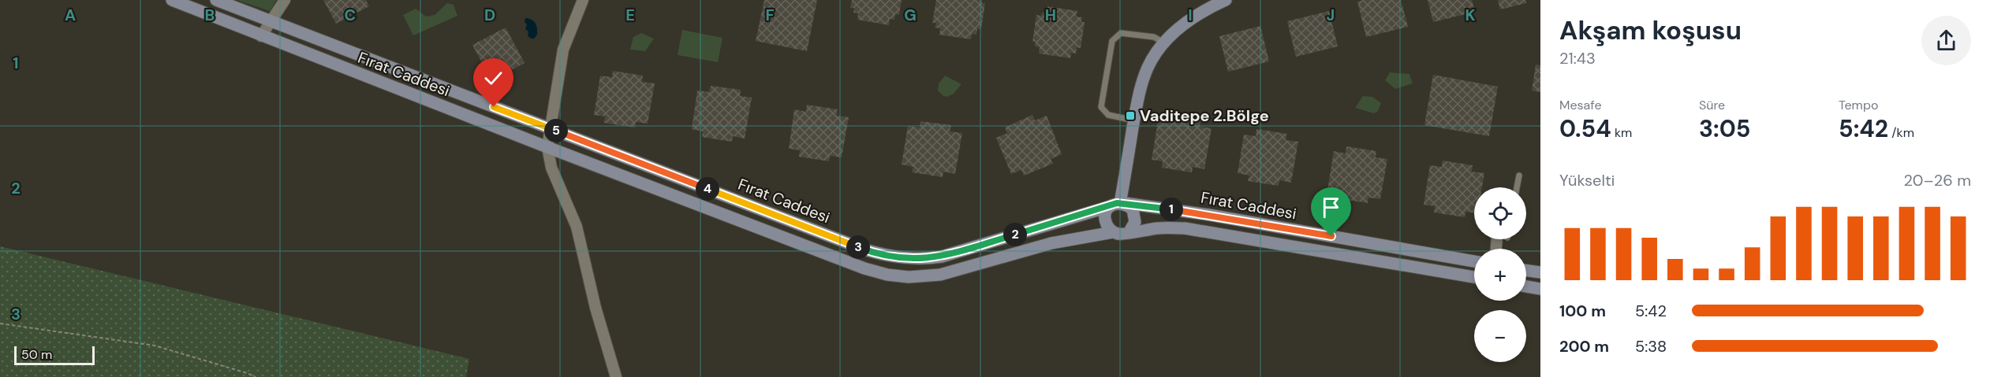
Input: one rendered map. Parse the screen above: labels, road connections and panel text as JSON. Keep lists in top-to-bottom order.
{
  "streets": {
    "main road": ["Fırat Caddesi"]
  },
  "places": {
    "transit": ["Vaditepe 2.Bölge"]
  },
  "scale_bar": "50 m",
  "page": {
    "heading": ["Akşam koşusu", "21:43"],
    "stats": [
      ["Mesafe", "0.54 km"],
      ["Süre", "3:05"],
      ["Tempo", "5:42 /km"]
    ],
    "pins": [
      "5",
      "4",
      "1",
      "2",
      "3"
    ],
    "chart": ["Yükselti", "20–26 m"],
    "map_buttons": ["+", "−"],
    "list": [
      {
        "name": "100 m",
        "note": "5:42"
      },
      {
        "name": "200 m",
        "note": "5:38"
      }
    ],
    "scale": "50 m"
  },
  "grid": {
    "columns": [
      "A",
      "B",
      "C",
      "D",
      "E",
      "F",
      "G",
      "H",
      "I",
      "J",
      "K"
    ],
    "rows": ["1", "2", "3"]
  }
}
